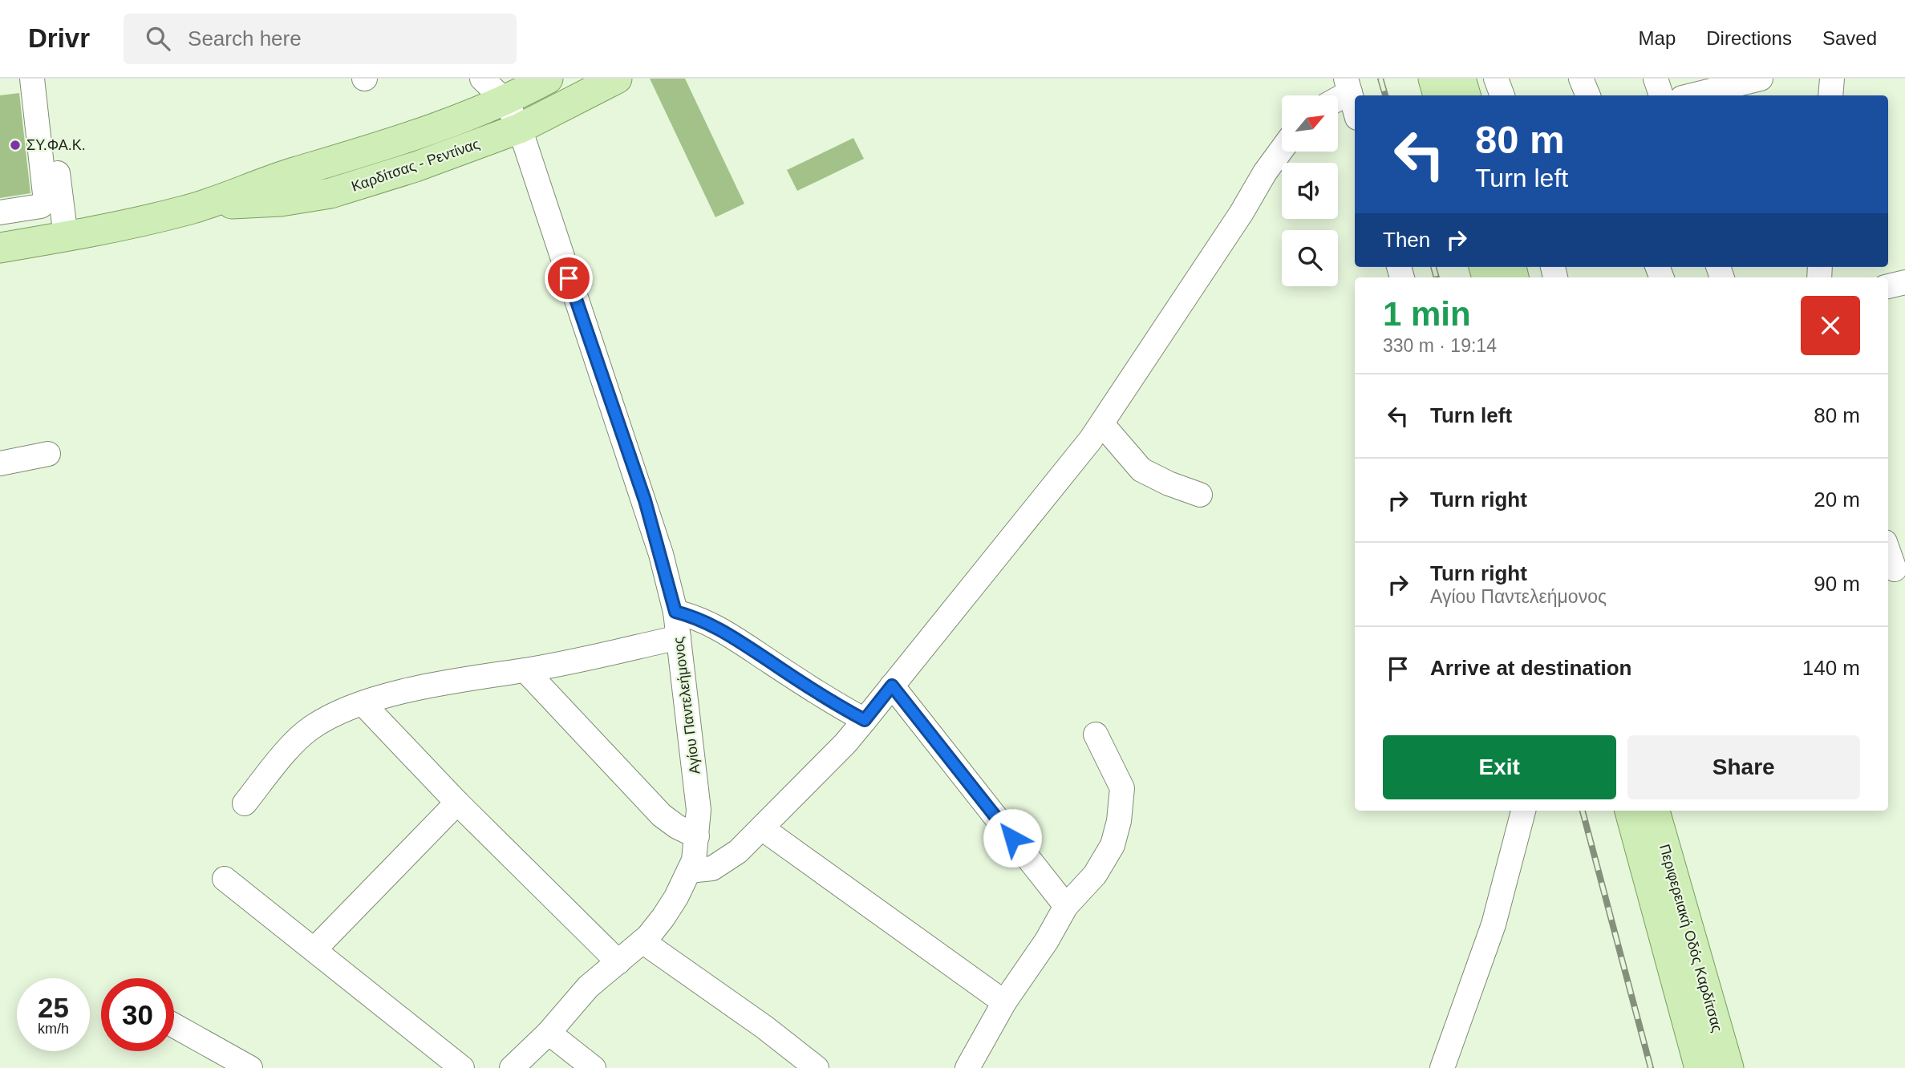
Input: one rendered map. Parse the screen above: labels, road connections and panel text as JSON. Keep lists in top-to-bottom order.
{
  "streets": {
    "main road": ["Καρδίτσας - Ρεντίνας", "Περιφερειακή Οδός Καρδίτσας"],
    "street": ["Αγίου Παντελεήμονος"]
  },
  "crossings": [
    ["Καρδίτσας - Ρεντίνας", "Αγίου Παντελεήμονος"]
  ],
  "places": ["ΣΥ.ΦΑ.Κ."],
  "north": "top right",
  "page": {
    "header": "Drivr",
    "search": "Search here",
    "nav": ["Map", "Directions", "Saved"],
    "turn": ["80 m", "Turn left"],
    "then": "Then",
    "heading": ["1 min", "330 m · 19:14"],
    "list": [
      {
        "name": "Turn left",
        "value": "80 m"
      },
      {
        "name": "Turn right",
        "value": "20 m"
      },
      {
        "name": "Turn right",
        "note": "Αγίου Παντελεήμονος",
        "value": "90 m"
      },
      {
        "name": "Arrive at destination",
        "value": "140 m"
      }
    ],
    "buttons": ["Exit", "Share"],
    "speed": "25 km/h",
    "limit": "30"
  }
}
